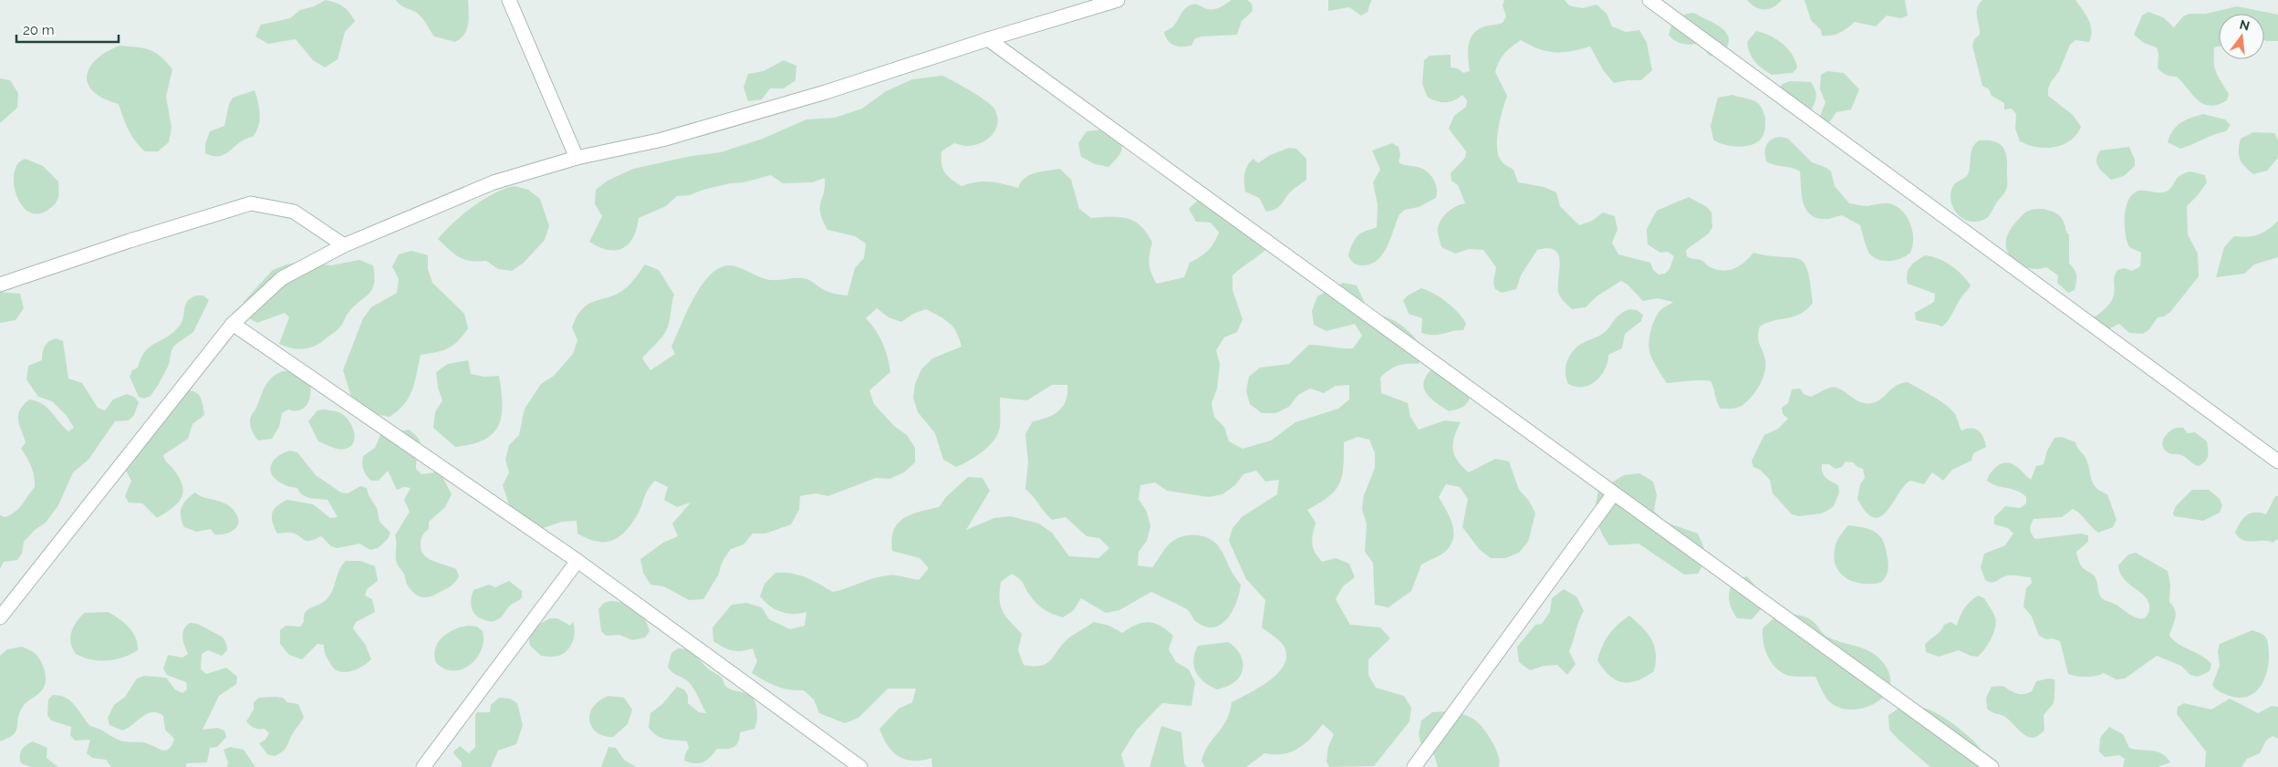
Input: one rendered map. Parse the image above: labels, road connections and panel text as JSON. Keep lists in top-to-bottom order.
{
  "scale_bar": "20 m",
  "north": "top"
}
